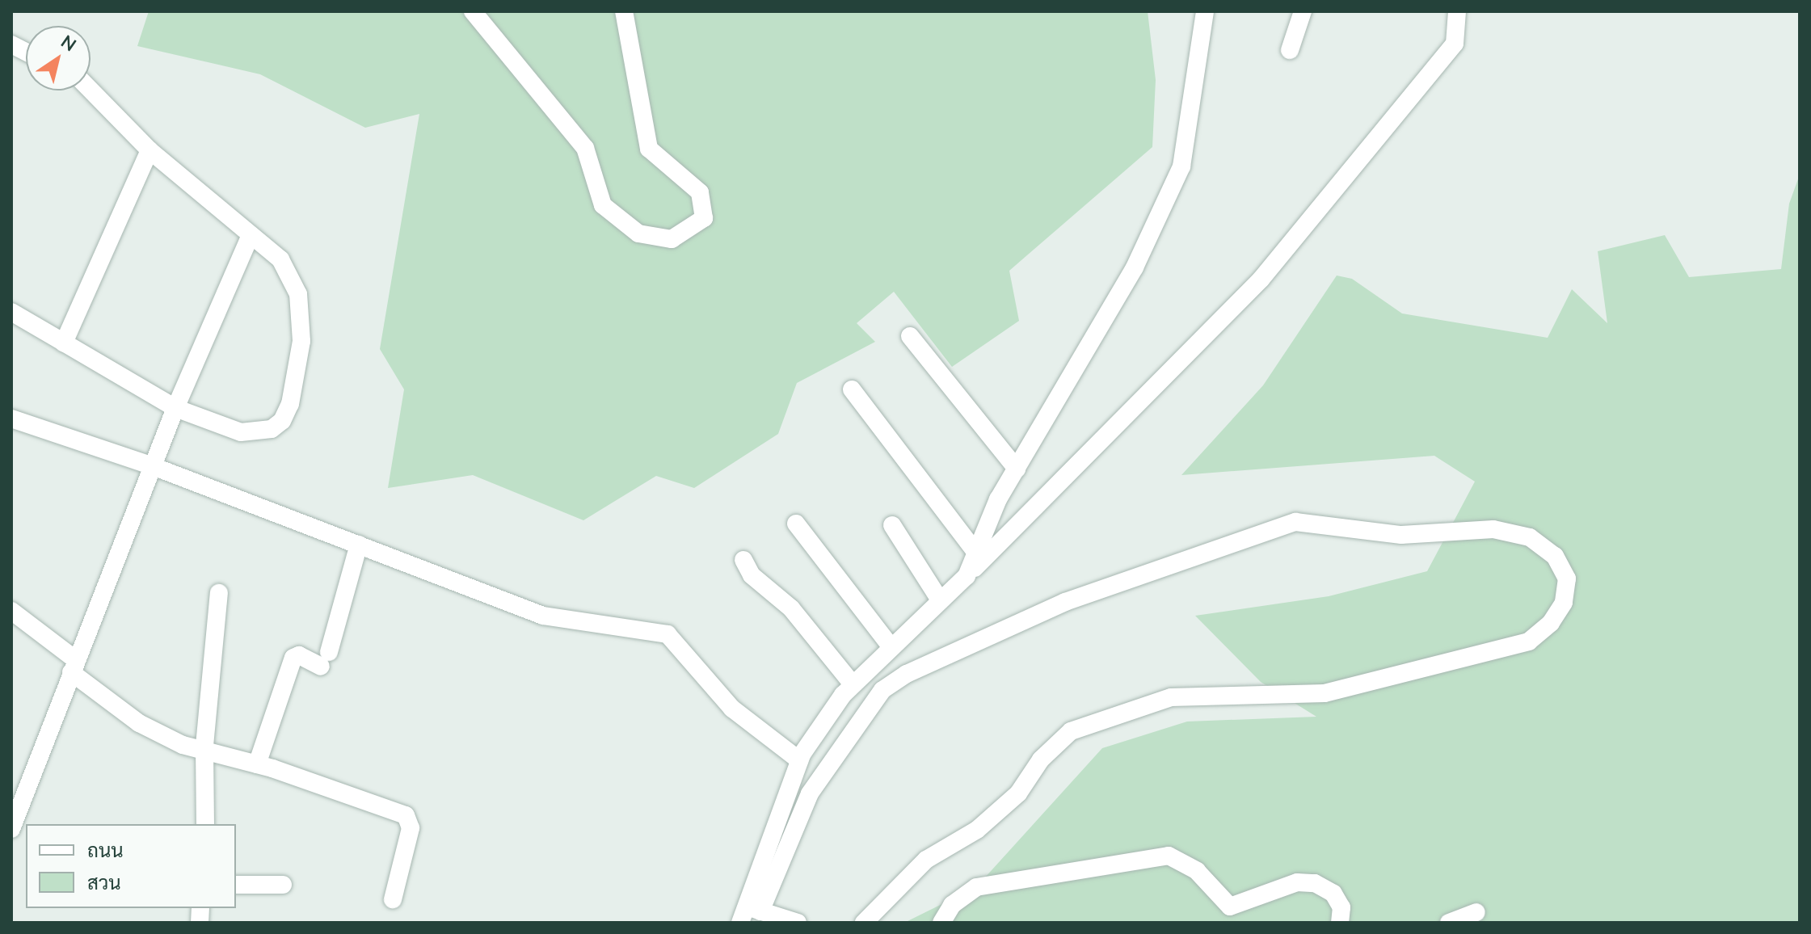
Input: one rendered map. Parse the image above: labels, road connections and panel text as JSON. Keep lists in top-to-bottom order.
{
  "legend": ["ถนน", "สวน"],
  "north": "top right"
}
